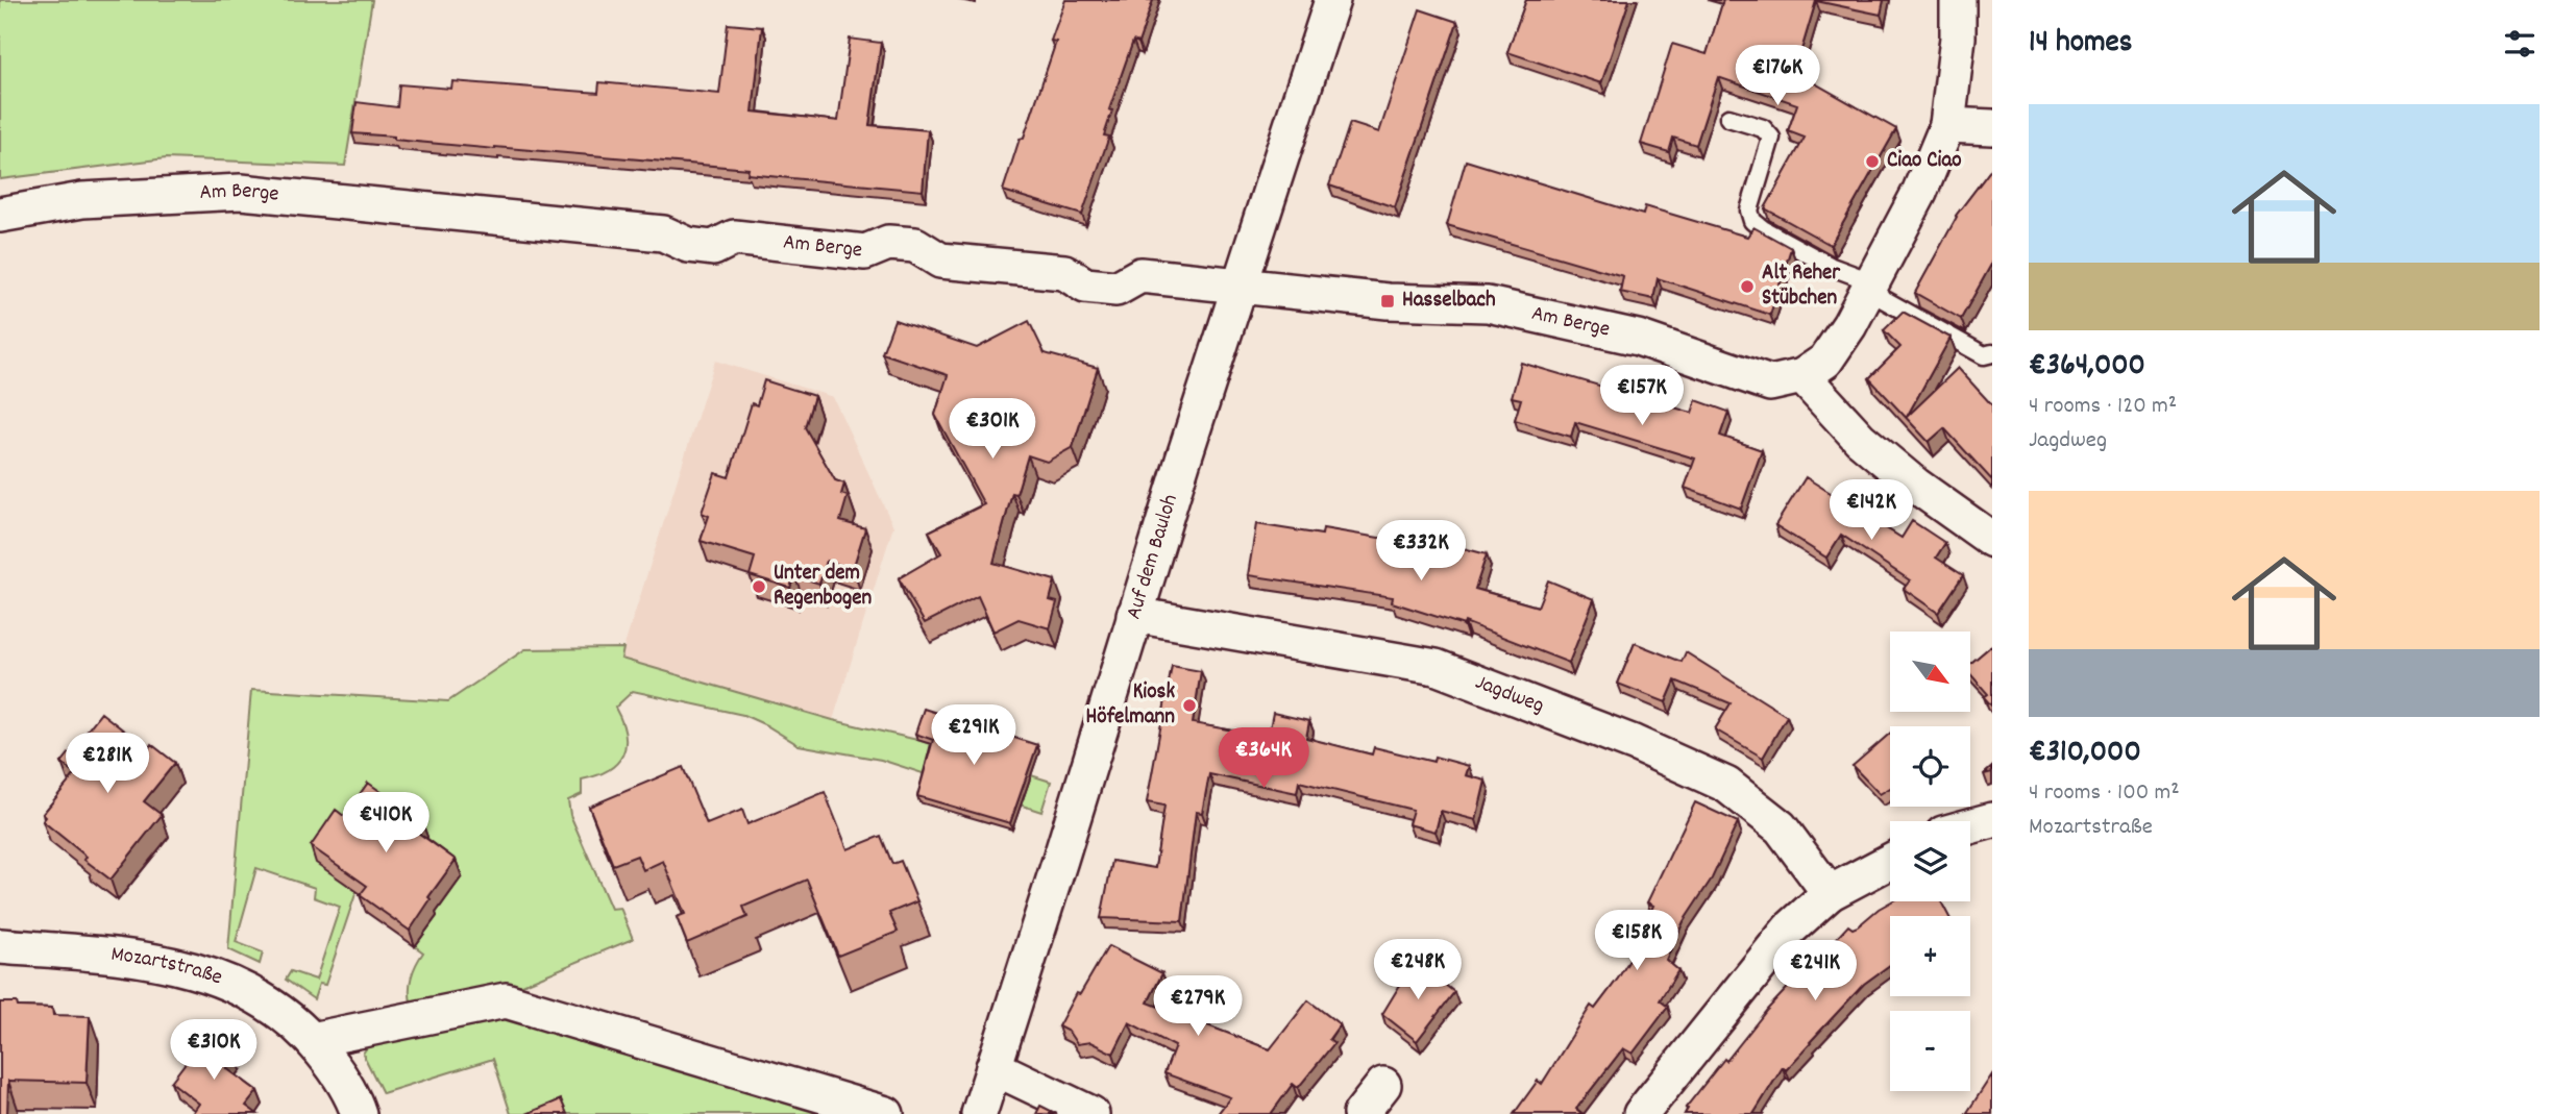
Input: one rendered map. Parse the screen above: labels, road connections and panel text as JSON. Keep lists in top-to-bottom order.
{
  "streets": {
    "street": [
      "Am Berge",
      "Auf dem Bauloh",
      "Jagdweg",
      "Mozartstraße"
    ]
  },
  "crossings": [
    ["Am Berge", "Auf dem Bauloh"],
    ["Auf dem Bauloh", "Jagdweg"]
  ],
  "places": {
    "other": [
      "Ciao Ciao",
      "Alt Reher Stübchen",
      "Unter dem Regenbogen",
      "Kiosk Höfelmann"
    ],
    "transit": ["Hasselbach"]
  },
  "north": "bottom right",
  "page": {
    "heading": "14 homes",
    "price": [
      "€176K",
      "€157K",
      "€301K",
      "€142K",
      "€332K",
      "€291K",
      "€364K",
      "€281K",
      "€410K",
      "€158K",
      "€248K",
      "€241K",
      "€279K",
      "€310K"
    ],
    "list": [
      {
        "name": "€364,000",
        "note": "4 rooms · 120 m² · Jagdweg"
      },
      {
        "name": "€310,000",
        "note": "4 rooms · 100 m² · Mozartstraße"
      }
    ],
    "map_buttons": ["+", "−"]
  }
}
